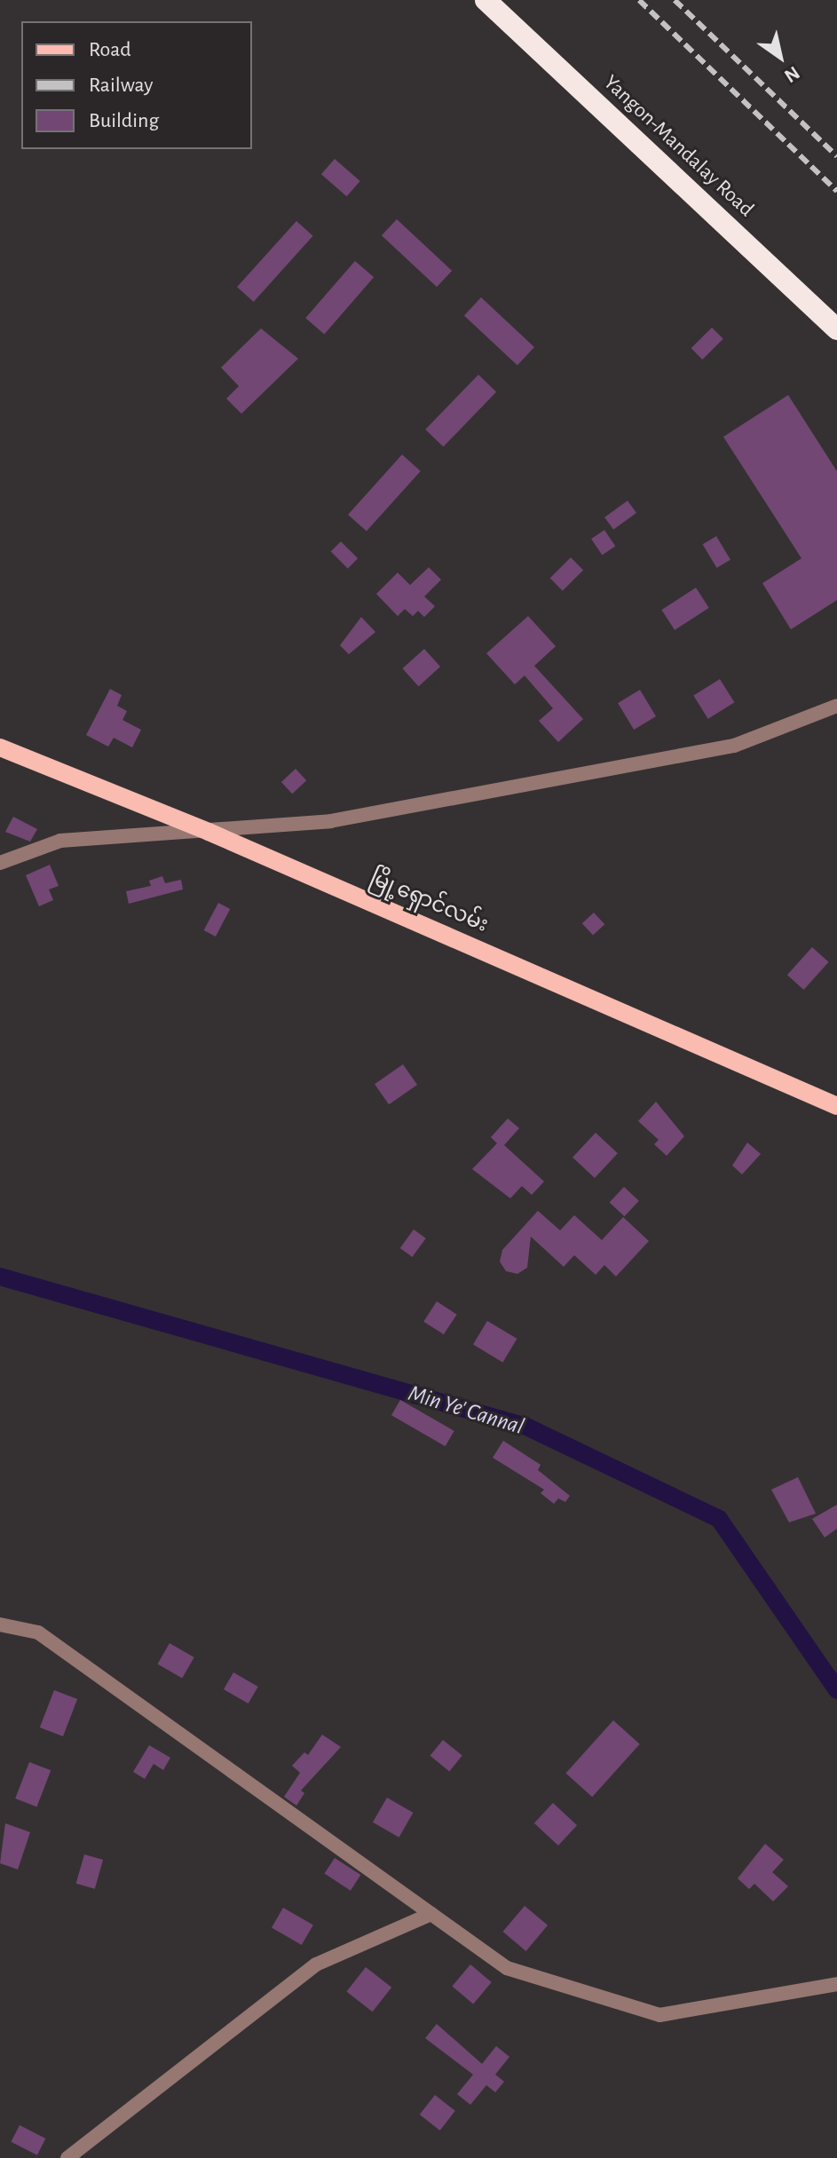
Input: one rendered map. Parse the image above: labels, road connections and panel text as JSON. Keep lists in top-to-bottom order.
{
  "streets": {
    "highway": ["Yangon-Mandalay Road"],
    "main road": ["မြို့ရှောင်လမ်း"]
  },
  "water": ["Min Ye' Cannal"],
  "legend": ["Road", "Railway", "Building"],
  "north": "bottom right"
}
